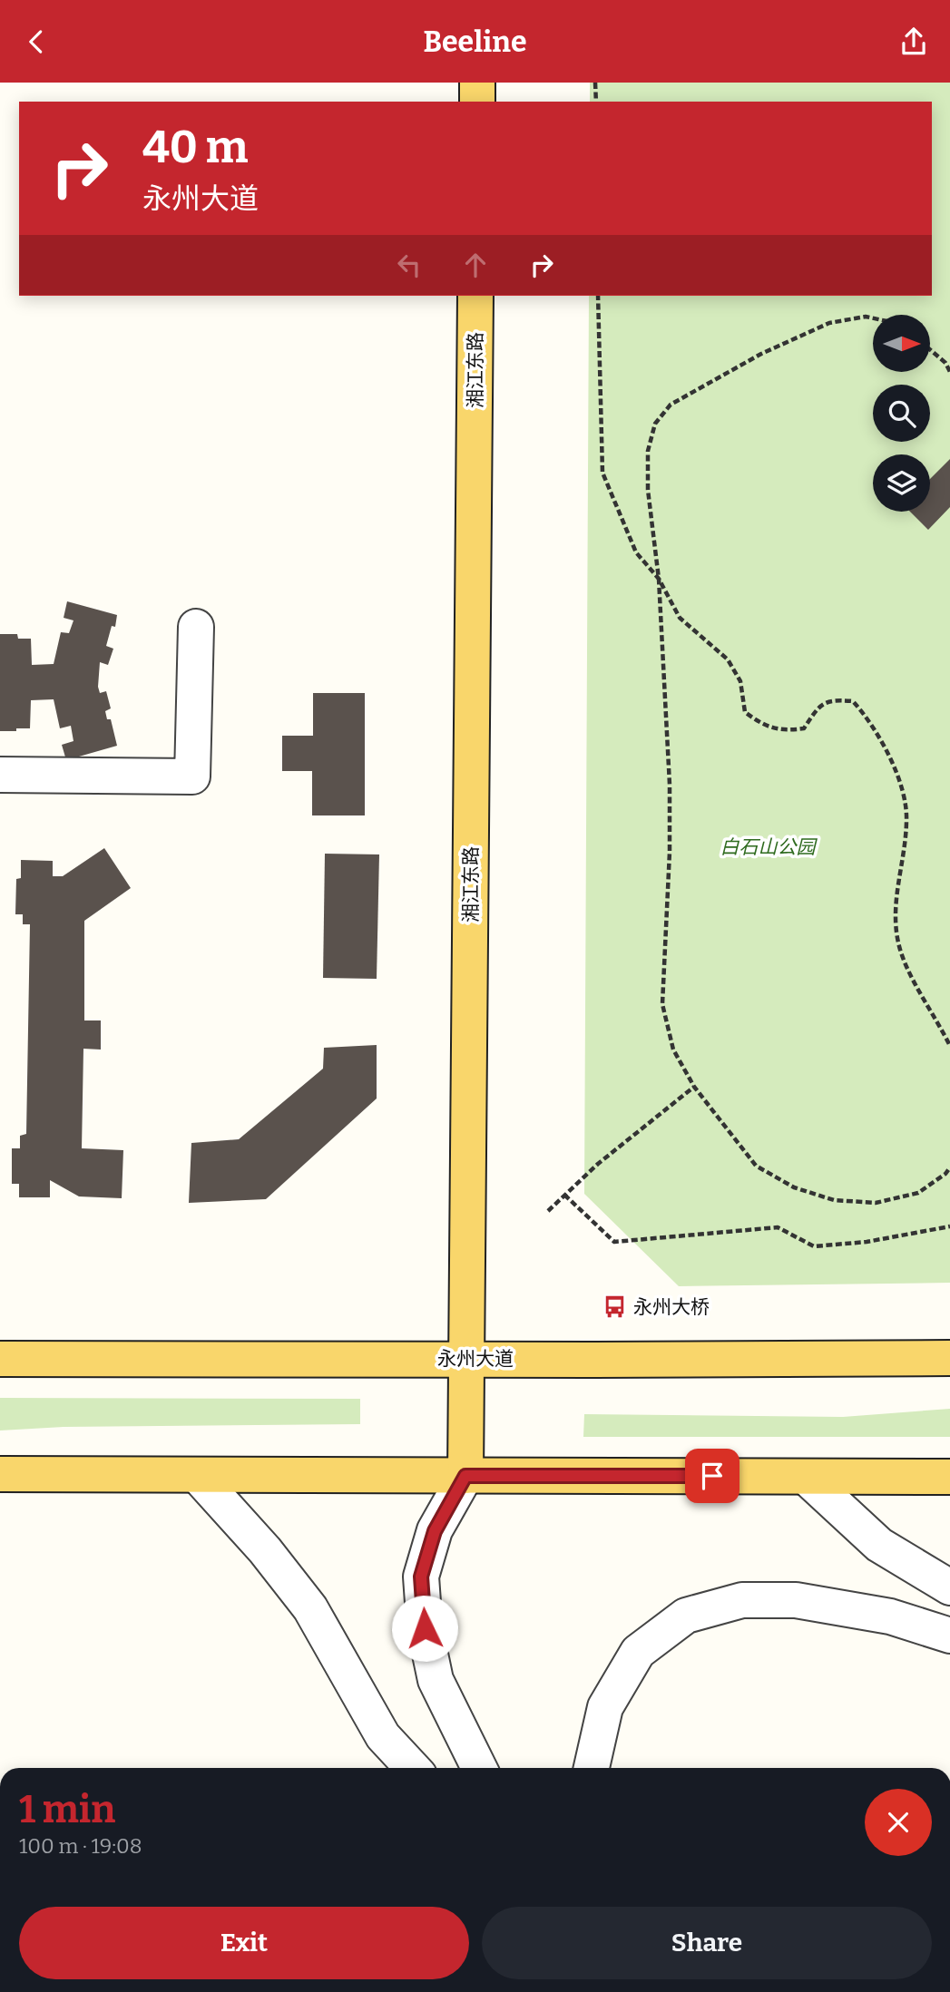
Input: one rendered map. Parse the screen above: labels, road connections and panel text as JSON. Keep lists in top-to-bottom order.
{
  "streets": {
    "main road": ["湘江东路", "永州大道"]
  },
  "crossings": [
    ["湘江东路", "永州大道"]
  ],
  "parks": ["白石山公园"],
  "places": {
    "bus stop": ["永州大桥"]
  },
  "north": "right",
  "page": {
    "header": "Beeline",
    "turn": ["40 m", "永州大道"],
    "heading": ["1 min", "100 m · 19:08"],
    "buttons": ["Exit", "Share"]
  }
}
